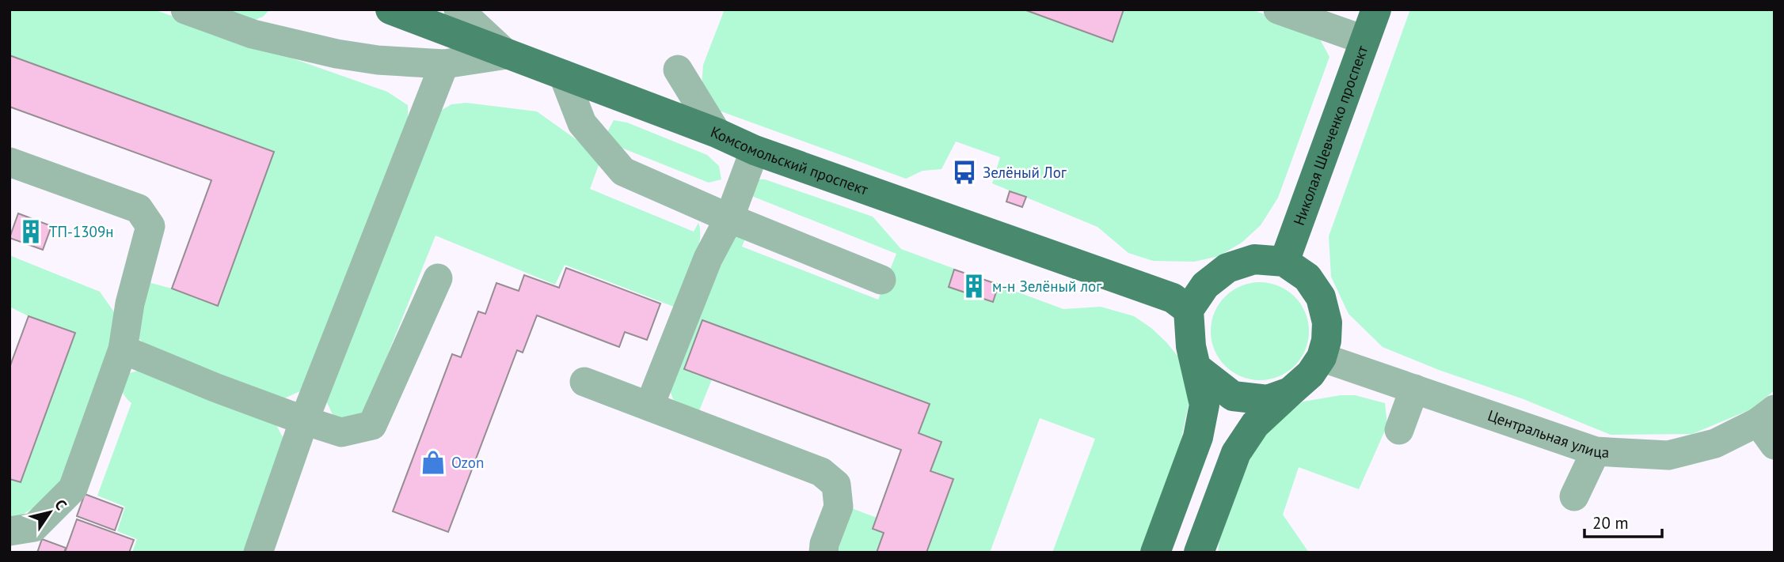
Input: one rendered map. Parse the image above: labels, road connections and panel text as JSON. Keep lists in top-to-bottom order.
{
  "streets": {
    "main road": ["Николая Шевченко проспект", "Комсомольский проспект"],
    "street": ["Центральная улица"]
  },
  "crossings": [
    ["Николая Шевченко проспект", "Комсомольский проспект"],
    ["Николая Шевченко проспект", "Центральная улица"],
    ["Комсомольский проспект", "Центральная улица"]
  ],
  "places": {
    "bus stop": ["Зелёный Лог"],
    "building": ["ТП-1309н", "м-н Зелёный лог"],
    "shop": ["Ozon"]
  },
  "scale_bar": "20 m",
  "north": "top right"
}
